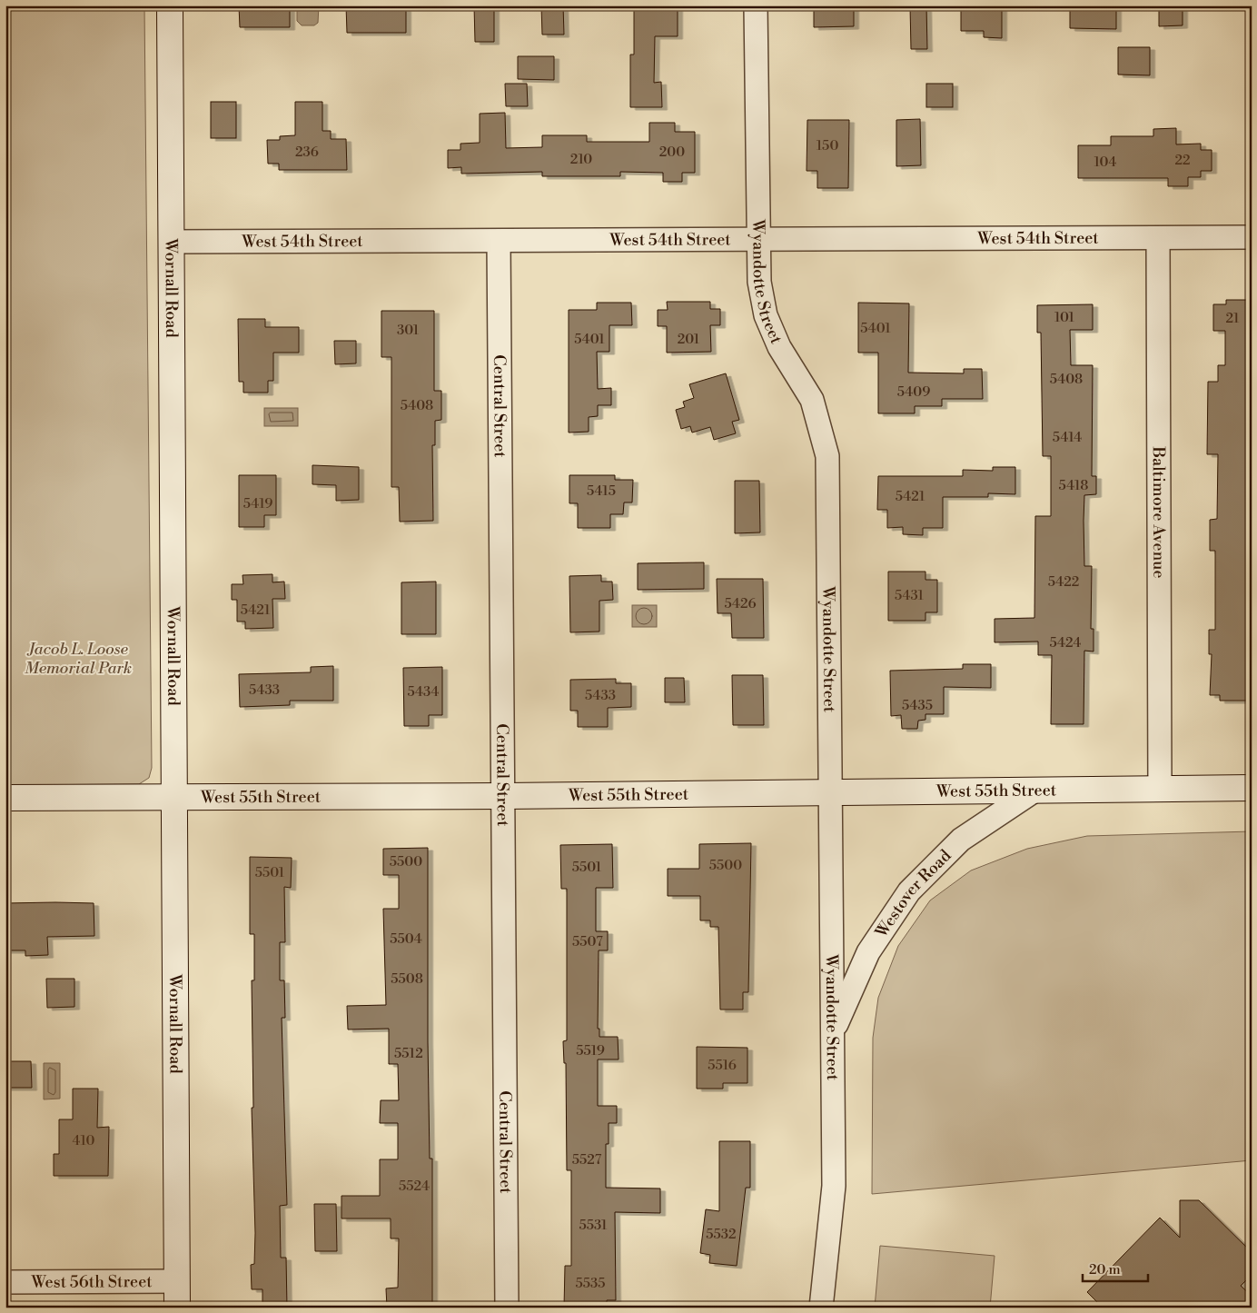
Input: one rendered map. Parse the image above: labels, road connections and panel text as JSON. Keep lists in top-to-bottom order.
{
  "streets": {
    "main road": ["Wornall Road", "West 55th Street"],
    "street": [
      "West 54th Street",
      "Wyandotte Street",
      "Central Street",
      "Baltimore Avenue",
      "Westover Road",
      "West 56th Street"
    ]
  },
  "crossings": [
    ["West 54th Street", "Wyandotte Street"],
    ["West 54th Street", "Wornall Road"],
    ["West 54th Street", "Central Street"],
    ["West 54th Street", "Baltimore Avenue"],
    ["Wyandotte Street", "West 55th Street"],
    ["Wyandotte Street", "Westover Road"],
    ["Wornall Road", "West 55th Street"],
    ["Wornall Road", "West 56th Street"],
    ["Central Street", "West 55th Street"],
    ["Baltimore Avenue", "West 55th Street"],
    ["West 55th Street", "Westover Road"]
  ],
  "parks": ["Jacob L. Loose Memorial Park"],
  "house_numbers": [
    "150",
    "236",
    "200",
    "210",
    "22",
    "104",
    "101",
    "21",
    "5401",
    "301",
    "5401",
    "201",
    "5408",
    "5409",
    "5408",
    "5414",
    "5418",
    "5415",
    "5421",
    "5419",
    "5422",
    "5431",
    "5426",
    "5421",
    "5424",
    "5433",
    "5434",
    "5433",
    "5435",
    "5500",
    "5500",
    "5501",
    "5501",
    "5504",
    "5507",
    "5508",
    "5519",
    "5512",
    "5516",
    "410",
    "5527",
    "5524",
    "5531",
    "5532",
    "5535"
  ],
  "scale_bar": "20 m"
}
